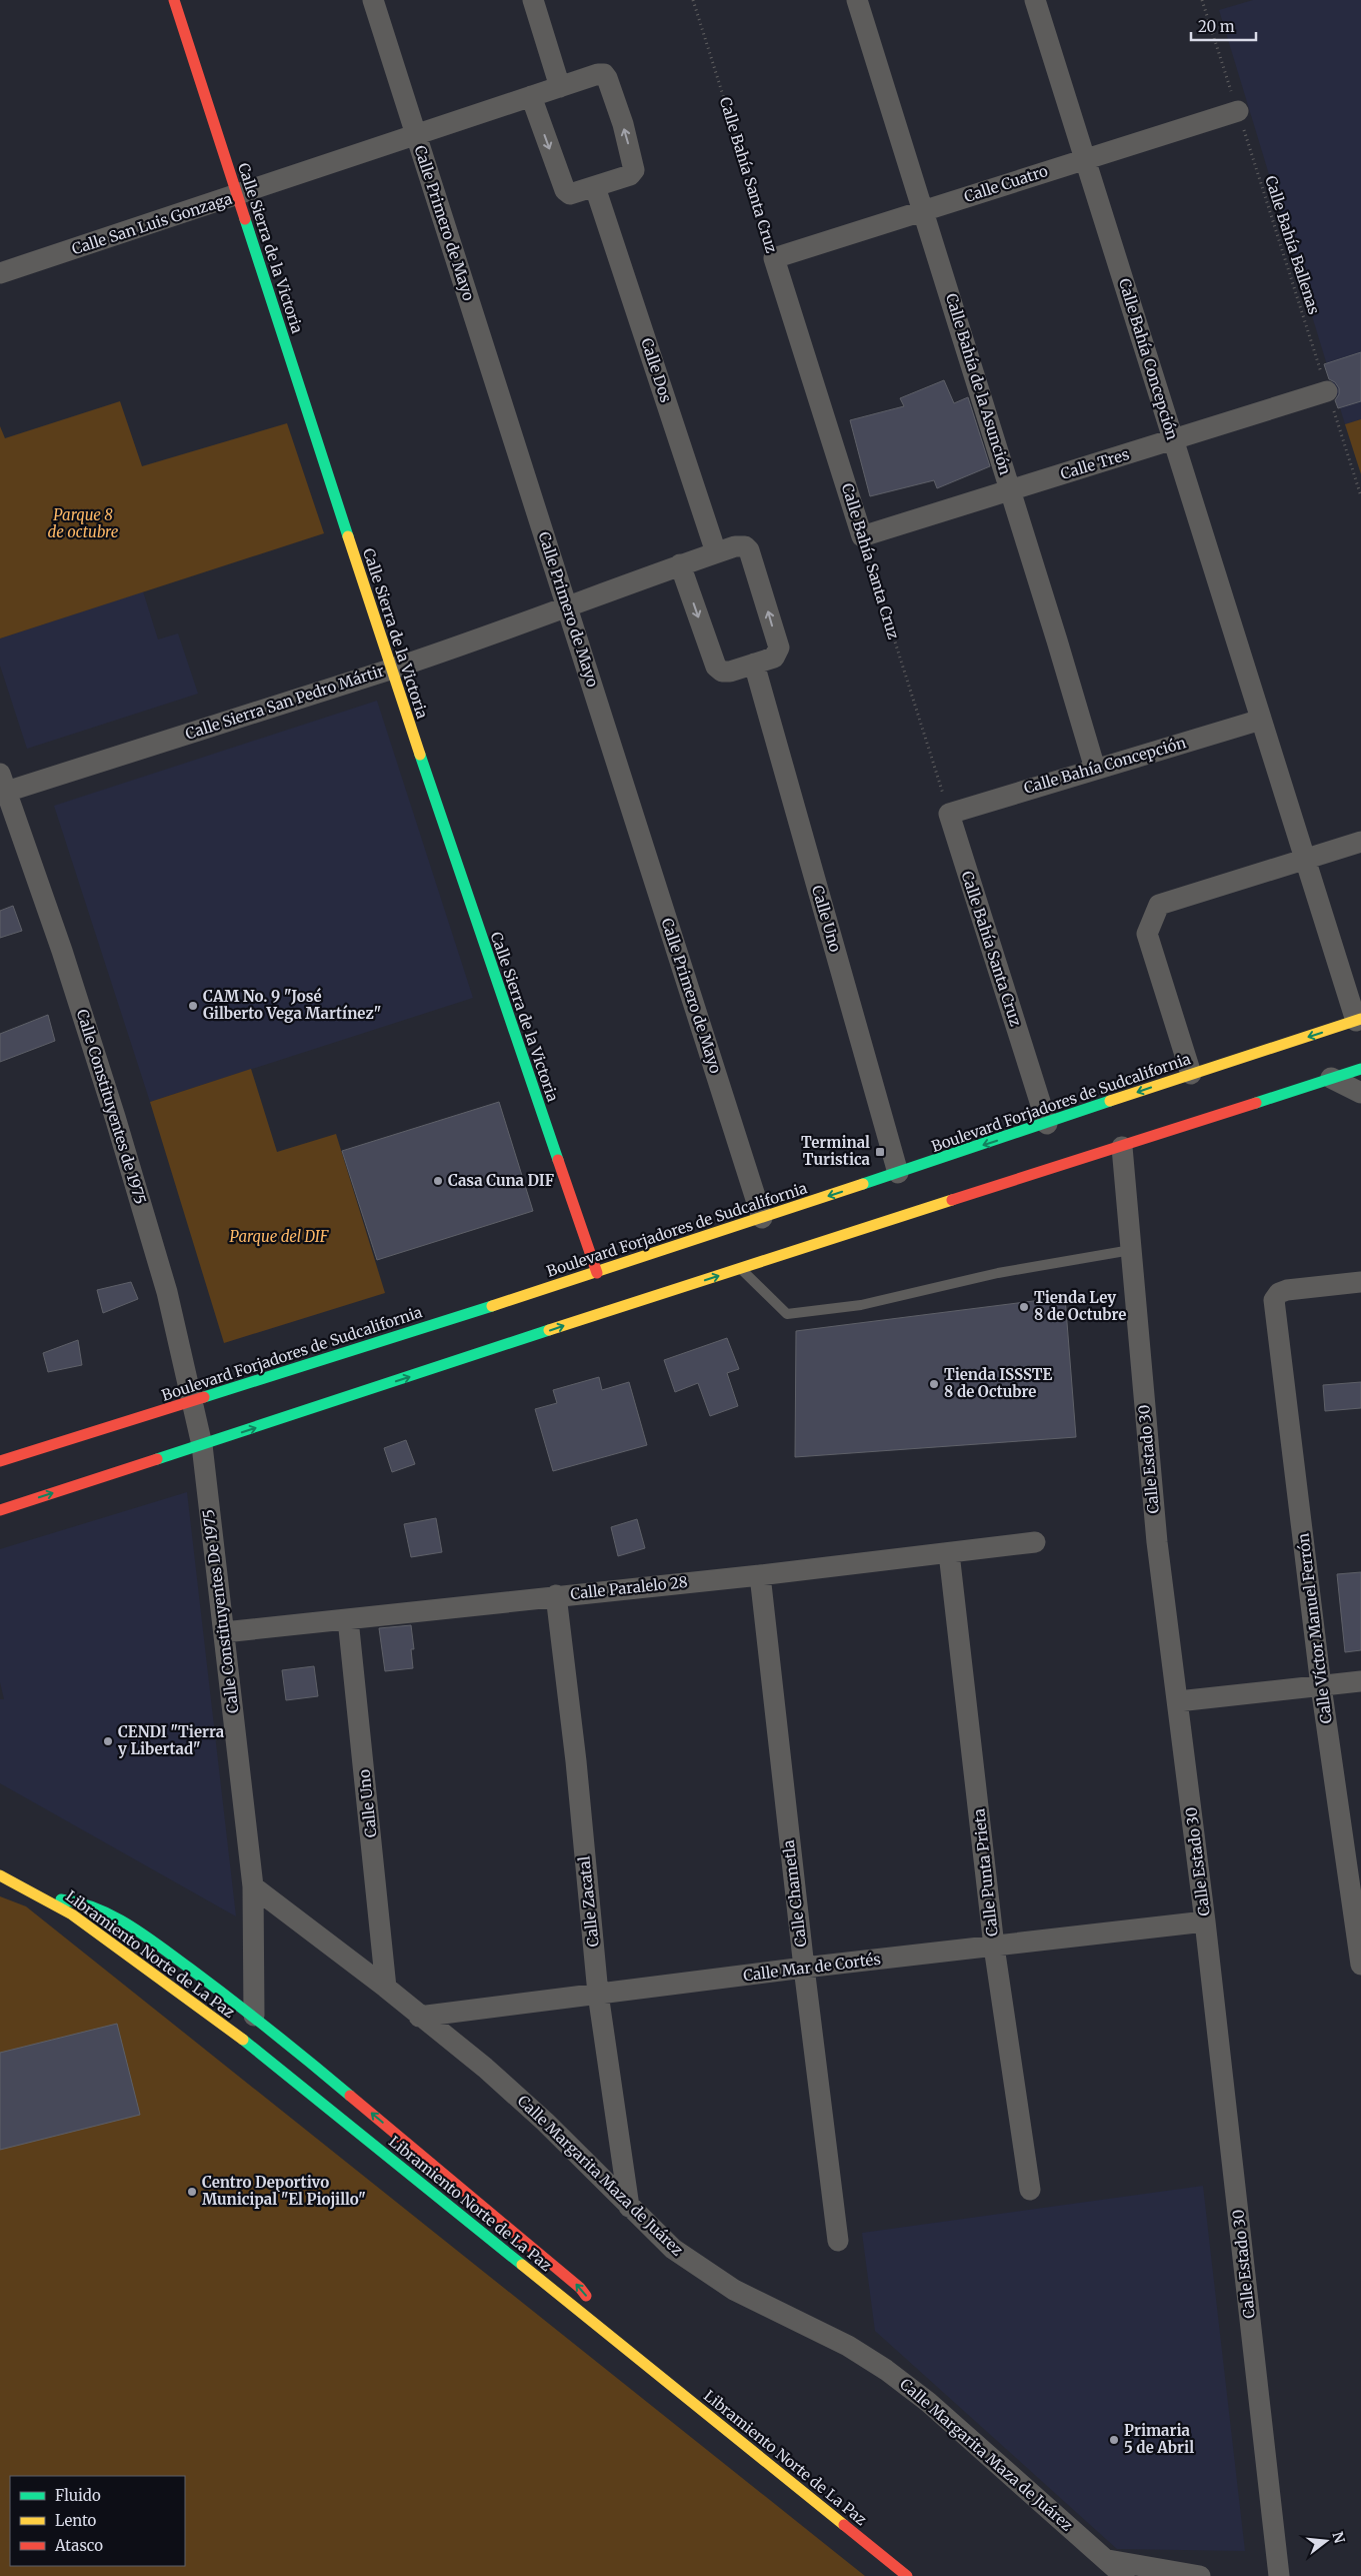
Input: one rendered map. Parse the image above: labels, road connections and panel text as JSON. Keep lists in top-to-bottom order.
{
  "streets": {
    "main road": ["Calle Sierra de la Victoria", "Boulevard Forjadores de Sudcalifornia", "Libramiento Norte de La Paz"],
    "street": [
      "Calle Bahía Santa Cruz",
      "Calle Cuatro",
      "Calle Primero de Mayo",
      "Calle San Luis Gonzaga",
      "Calle Bahía Concepción",
      "Calle Dos",
      "Calle Bahía de la Asunción",
      "Calle Tres",
      "Calle Sierra San Pedro Mártir",
      "Calle Uno",
      "Calle Constituyentes de 1975",
      "Calle Estado 30",
      "Calle Paralelo 28",
      "Calle Constituyentes De 1975",
      "Calle Víctor Manuel Ferrón",
      "Calle Punta Prieta",
      "Calle Chametla",
      "Calle Zacatal",
      "Calle Mar de Cortés",
      "Calle Margarita Maza de Juárez"
    ],
    "path": ["Calle Bahía Ballenas"]
  },
  "crossings": [
    ["Calle Bahía Santa Cruz", "Calle Cuatro"],
    ["Calle Bahía Santa Cruz", "Calle Bahía Concepción"],
    ["Calle Bahía Santa Cruz", "Calle Tres"],
    ["Calle Bahía Santa Cruz", "Boulevard Forjadores de Sudcalifornia"],
    ["Calle Cuatro", "Calle Bahía Ballenas"],
    ["Calle Cuatro", "Calle Bahía Concepción"],
    ["Calle Cuatro", "Calle Bahía de la Asunción"],
    ["Calle Primero de Mayo", "Calle San Luis Gonzaga"],
    ["Calle Primero de Mayo", "Calle Sierra San Pedro Mártir"],
    ["Calle Primero de Mayo", "Boulevard Forjadores de Sudcalifornia"],
    ["Calle San Luis Gonzaga", "Calle Sierra de la Victoria"],
    ["Calle San Luis Gonzaga", "Calle Dos"],
    ["Calle Bahía Ballenas", "Calle Tres"],
    ["Calle Sierra de la Victoria", "Calle Sierra San Pedro Mártir"],
    ["Calle Sierra de la Victoria", "Boulevard Forjadores de Sudcalifornia"],
    ["Calle Bahía Concepción", "Calle Bahía de la Asunción"],
    ["Calle Bahía Concepción", "Calle Tres"],
    ["Calle Bahía Concepción", "Boulevard Forjadores de Sudcalifornia"],
    ["Calle Dos", "Calle Sierra San Pedro Mártir"],
    ["Calle Bahía de la Asunción", "Calle Tres"],
    ["Calle Sierra San Pedro Mártir", "Calle Uno"],
    ["Calle Sierra San Pedro Mártir", "Calle Constituyentes de 1975"],
    ["Calle Uno", "Boulevard Forjadores de Sudcalifornia"],
    ["Calle Uno", "Calle Paralelo 28"],
    ["Calle Uno", "Calle Margarita Maza de Juárez"],
    ["Boulevard Forjadores de Sudcalifornia", "Calle Constituyentes de 1975"],
    ["Calle Constituyentes de 1975", "Calle Constituyentes De 1975"],
    ["Calle Estado 30", "Calle Mar de Cortés"],
    ["Calle Paralelo 28", "Calle Constituyentes De 1975"],
    ["Calle Paralelo 28", "Calle Punta Prieta"],
    ["Calle Paralelo 28", "Calle Chametla"],
    ["Calle Paralelo 28", "Calle Zacatal"],
    ["Calle Constituyentes De 1975", "Calle Margarita Maza de Juárez"],
    ["Calle Punta Prieta", "Calle Mar de Cortés"],
    ["Calle Chametla", "Calle Mar de Cortés"],
    ["Calle Zacatal", "Calle Mar de Cortés"],
    ["Calle Zacatal", "Calle Margarita Maza de Juárez"],
    ["Calle Mar de Cortés", "Calle Margarita Maza de Juárez"]
  ],
  "parks": ["Parque 8 de octubre", "Parque del DIF"],
  "places": {
    "other": [
      "CAM No. 9 \"José Gilberto Vega Martínez\"",
      "Casa Cuna DIF",
      "Tienda Ley 8 de Octubre",
      "Tienda ISSSTE 8 de Octubre",
      "CENDI \"Tierra y Libertad\"",
      "Centro Deportivo Municipal \"El Piojillo\"",
      "Primaria 5 de Abril"
    ],
    "transit": ["Terminal Turistica"]
  },
  "legend": ["Fluido", "Lento", "Atasco"],
  "scale_bar": "20 m",
  "north": "right"
}
